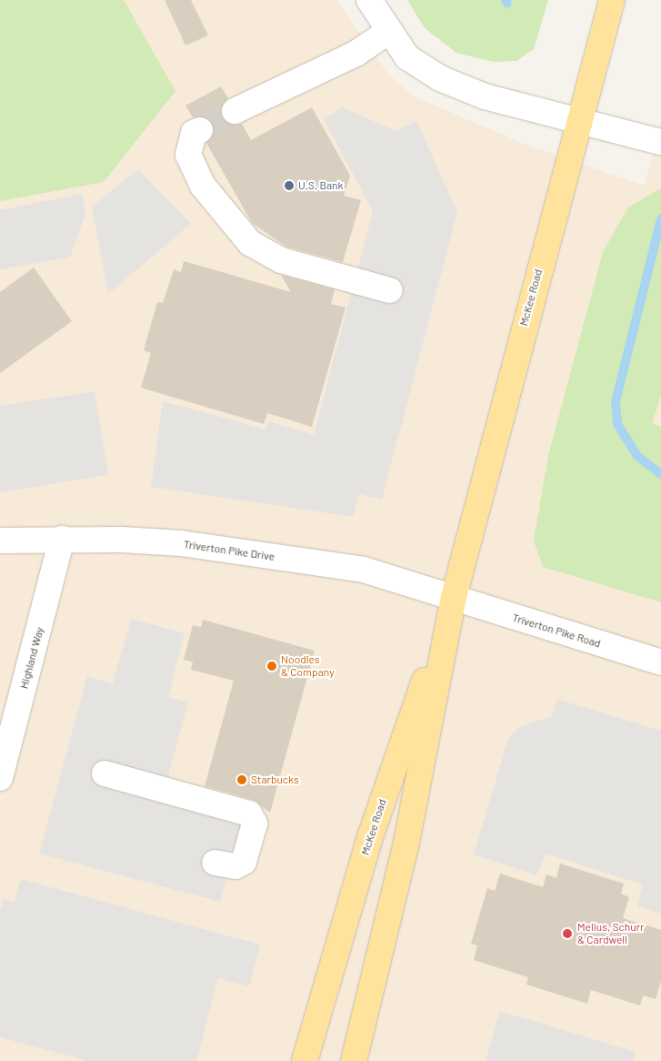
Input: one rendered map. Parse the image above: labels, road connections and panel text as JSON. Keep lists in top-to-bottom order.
{
  "streets": {
    "main road": ["McKee Road"],
    "street": ["Triverton Pike Drive", "Triverton Pike Road", "Highland Way"]
  },
  "crossings": [
    ["McKee Road", "Triverton Pike Drive"],
    ["McKee Road", "Triverton Pike Road"],
    ["Triverton Pike Drive", "Triverton Pike Road"],
    ["Triverton Pike Drive", "Highland Way"]
  ],
  "places": [
    "U.S. Bank",
    "Noodles & Company",
    "Starbucks",
    "Melius, Schurr & Cardwell"
  ]
}
